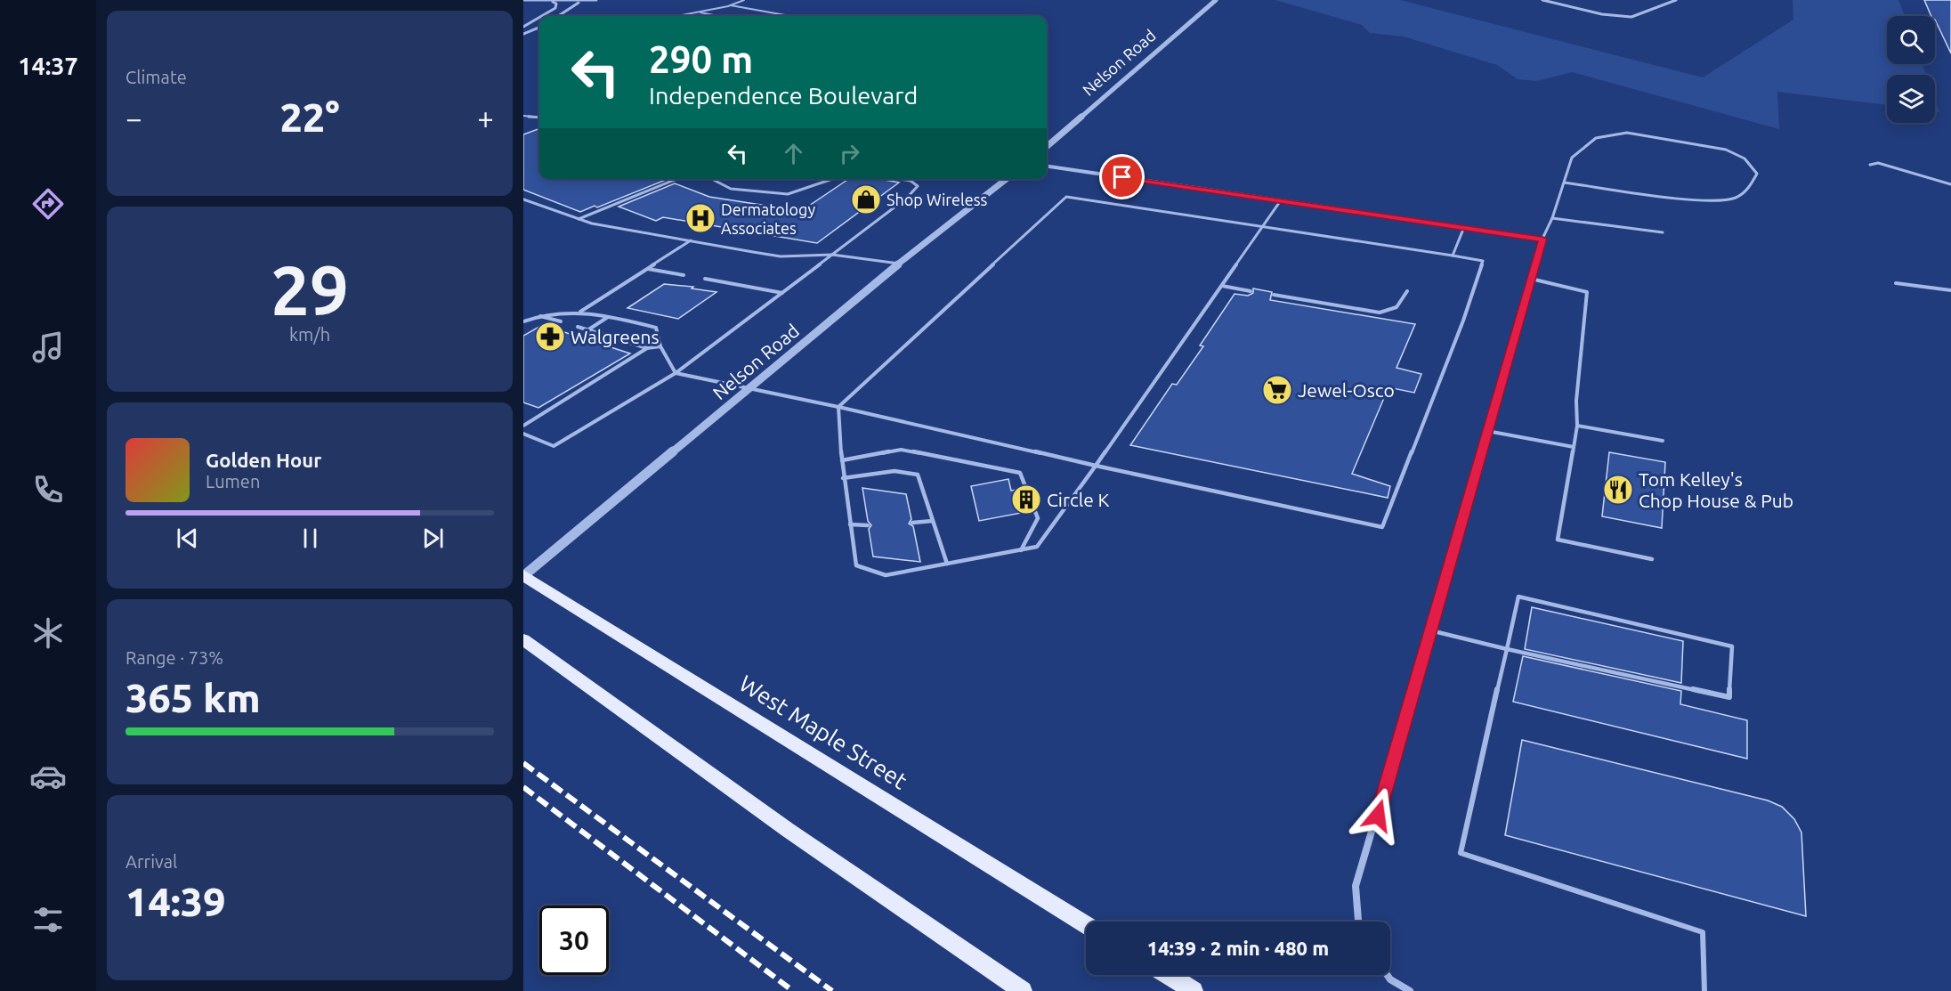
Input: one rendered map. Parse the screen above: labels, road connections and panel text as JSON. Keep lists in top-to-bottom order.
{
  "streets": {
    "main road": ["West Maple Street"],
    "street": ["Nelson Road"]
  },
  "crossings": [
    ["Nelson Road", "West Maple Street"]
  ],
  "places": {
    "shop": ["Shop Wireless"],
    "hospital": ["Dermatology Associates"],
    "pharmacy": ["Walgreens"],
    "supermarket": ["Jewel-Osco"],
    "restaurant": ["Tom Kelley's Chop House & Pub"],
    "building": ["Circle K"]
  },
  "page": {
    "tabs": "14:37",
    "tile": [
      "Climate",
      ["29", "km/h"],
      ["Range · 73%", "365 km"],
      ["Arrival", "14:39"]
    ],
    "turn": ["290 m", "Independence Boulevard"],
    "heat": ["−", "22°", "+"],
    "song": ["Golden Hour", "Lumen"],
    "limit": "30",
    "trip": "14:39 · 2 min · 480 m"
  }
}
